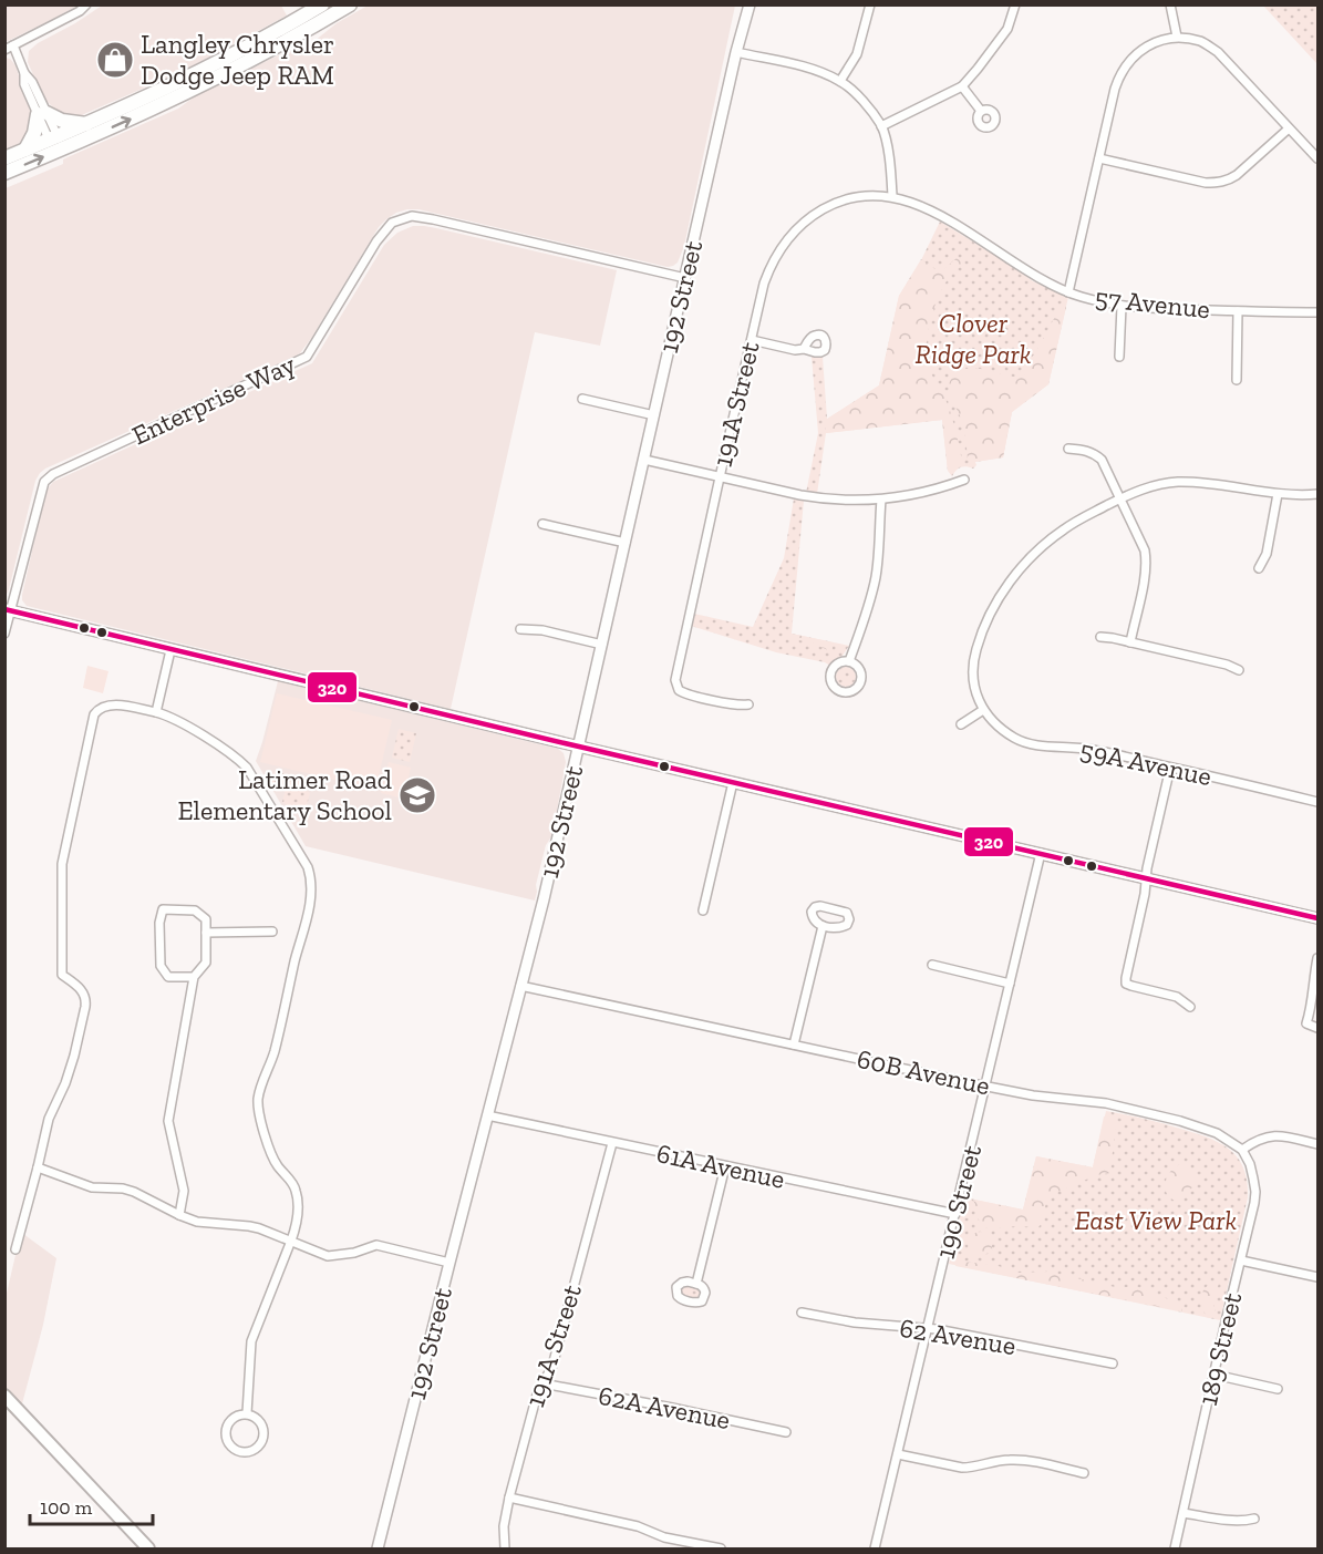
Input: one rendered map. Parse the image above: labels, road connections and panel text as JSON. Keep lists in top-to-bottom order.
{
  "streets": {
    "main road": ["192 Street"],
    "street": [
      "57 Avenue",
      "Enterprise Way",
      "191A Street",
      "59A Avenue",
      "60B Avenue",
      "61A Avenue",
      "190 Street",
      "62 Avenue",
      "189 Street",
      "62A Avenue"
    ]
  },
  "crossings": [
    ["192 Street", "Enterprise Way"],
    ["192 Street", "60B Avenue"],
    ["192 Street", "61A Avenue"],
    ["57 Avenue", "191A Street"],
    ["191A Street", "61A Avenue"],
    ["191A Street", "62A Avenue"],
    ["60B Avenue", "190 Street"],
    ["60B Avenue", "189 Street"],
    ["61A Avenue", "190 Street"],
    ["190 Street", "62 Avenue"]
  ],
  "parks": ["Clover Ridge Park", "East View Park"],
  "places": {
    "shop": ["Langley Chrysler Dodge Jeep RAM"],
    "school or university": ["Latimer Road Elementary School"]
  },
  "lines": ["transit line 320"],
  "scale_bar": "100 m"
}
